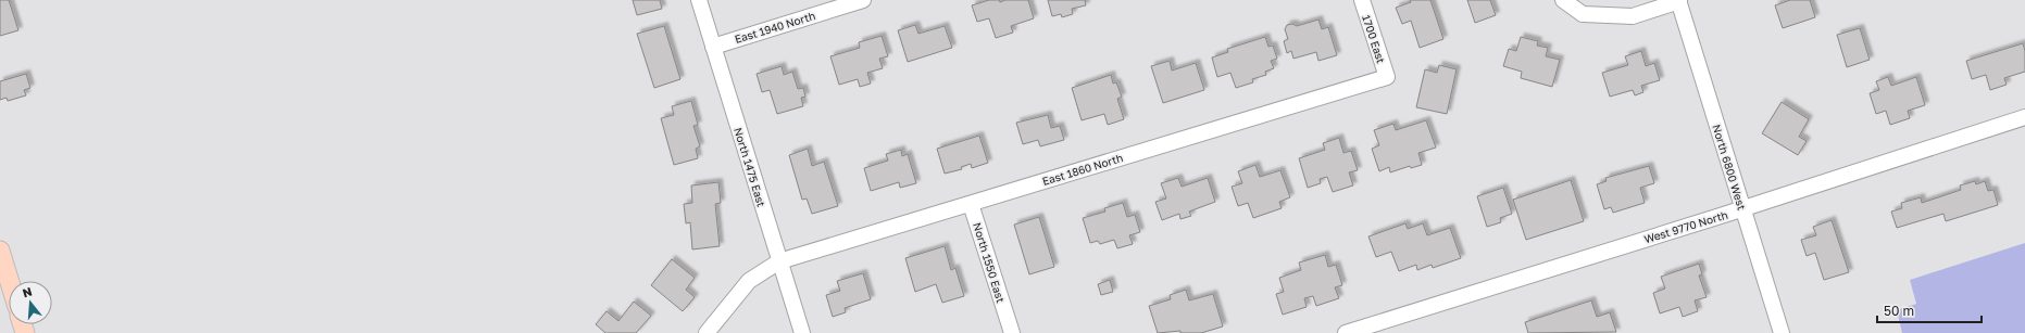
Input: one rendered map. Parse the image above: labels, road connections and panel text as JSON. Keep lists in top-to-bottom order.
{
  "streets": {
    "street": [
      "East 1940 North",
      "1700 East",
      "North 1475 East",
      "North 6800 West",
      "East 1860 North",
      "West 9770 North",
      "North 1550 East"
    ]
  },
  "crossings": [
    ["East 1940 North", "North 1475 East"],
    ["1700 East", "East 1860 North"],
    ["North 1475 East", "East 1860 North"],
    ["North 6800 West", "West 9770 North"],
    ["East 1860 North", "North 1550 East"]
  ],
  "scale_bar": "50 m",
  "north": "top"
}
